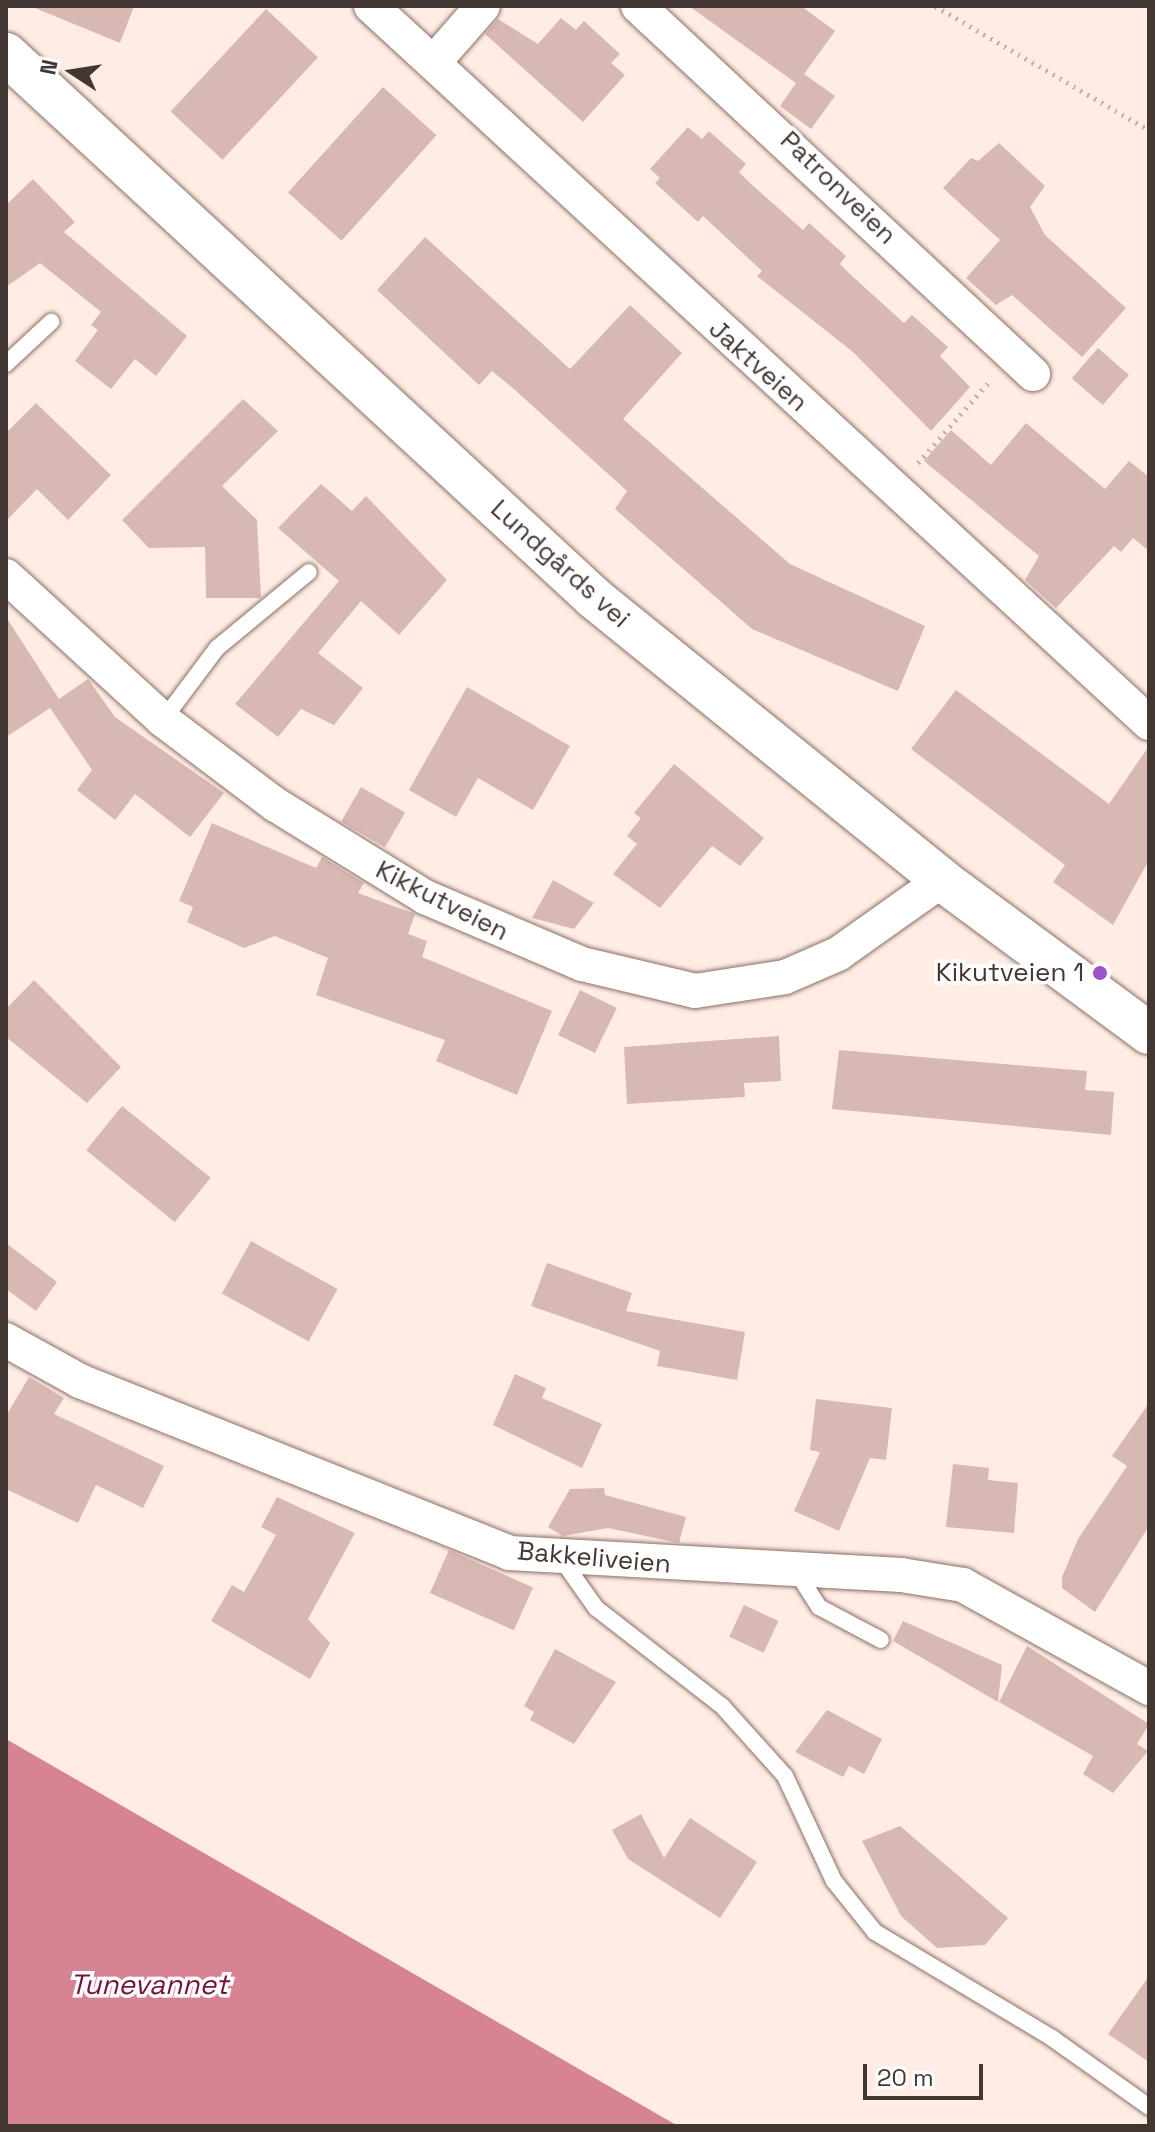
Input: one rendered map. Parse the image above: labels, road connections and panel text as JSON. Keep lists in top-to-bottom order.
{
  "streets": {
    "street": [
      "Patronveien",
      "Jaktveien",
      "Lundgårds vei",
      "Kikkutveien",
      "Bakkeliveien"
    ]
  },
  "crossings": [
    ["Lundgårds vei", "Kikkutveien"]
  ],
  "water": ["Tunevannet"],
  "places": ["Kikutveien 1"],
  "scale_bar": "20 m",
  "north": "left"
}
